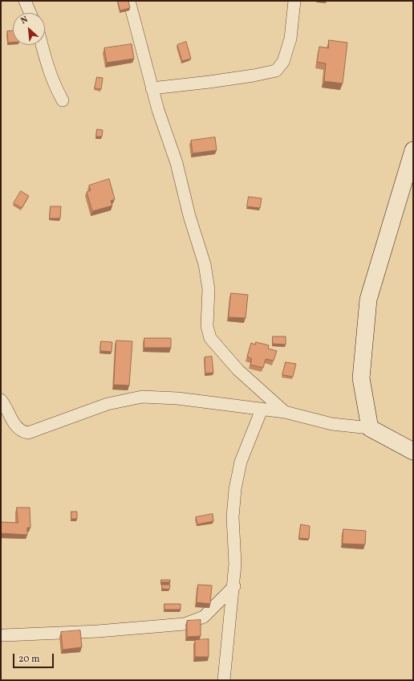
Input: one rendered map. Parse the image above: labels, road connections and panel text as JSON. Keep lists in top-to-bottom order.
{
  "scale_bar": "20 m",
  "north": "top left"
}
